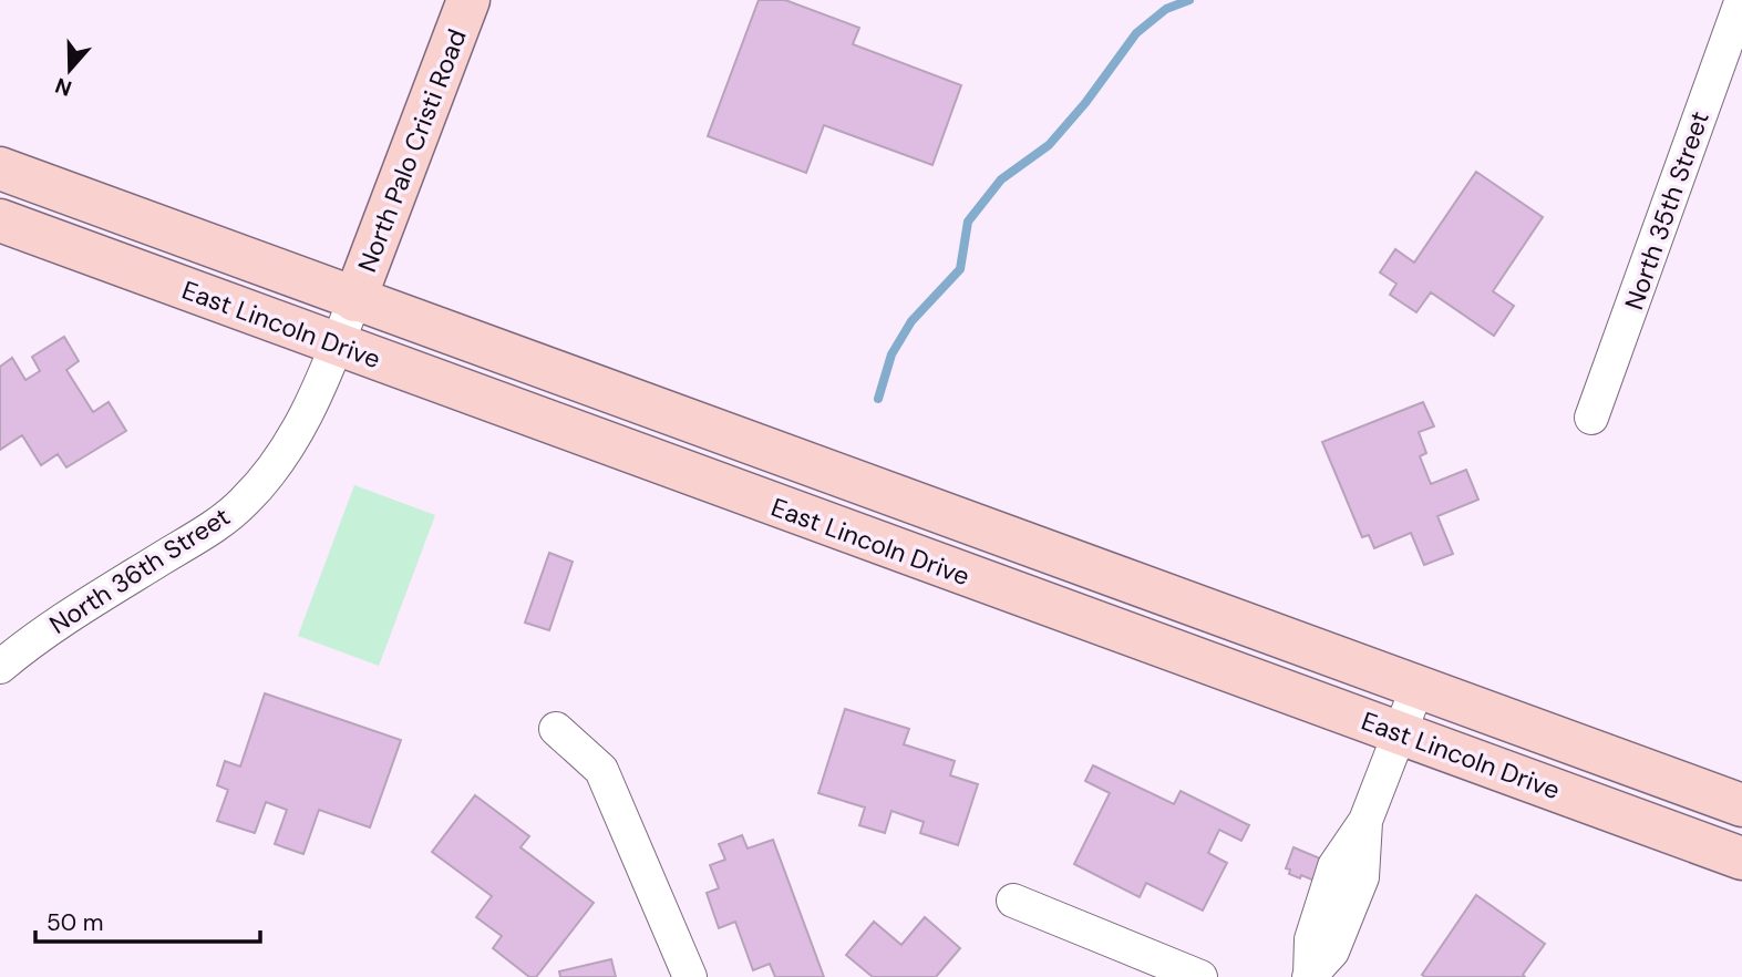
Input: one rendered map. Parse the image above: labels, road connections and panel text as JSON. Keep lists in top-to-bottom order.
{
  "streets": {
    "main road": ["North Palo Cristi Road", "East Lincoln Drive"],
    "street": ["North 35th Street", "North 36th Street"]
  },
  "crossings": [
    ["North Palo Cristi Road", "East Lincoln Drive"],
    ["North Palo Cristi Road", "North 36th Street"],
    ["East Lincoln Drive", "North 36th Street"]
  ],
  "scale_bar": "50 m",
  "north": "bottom"
}
